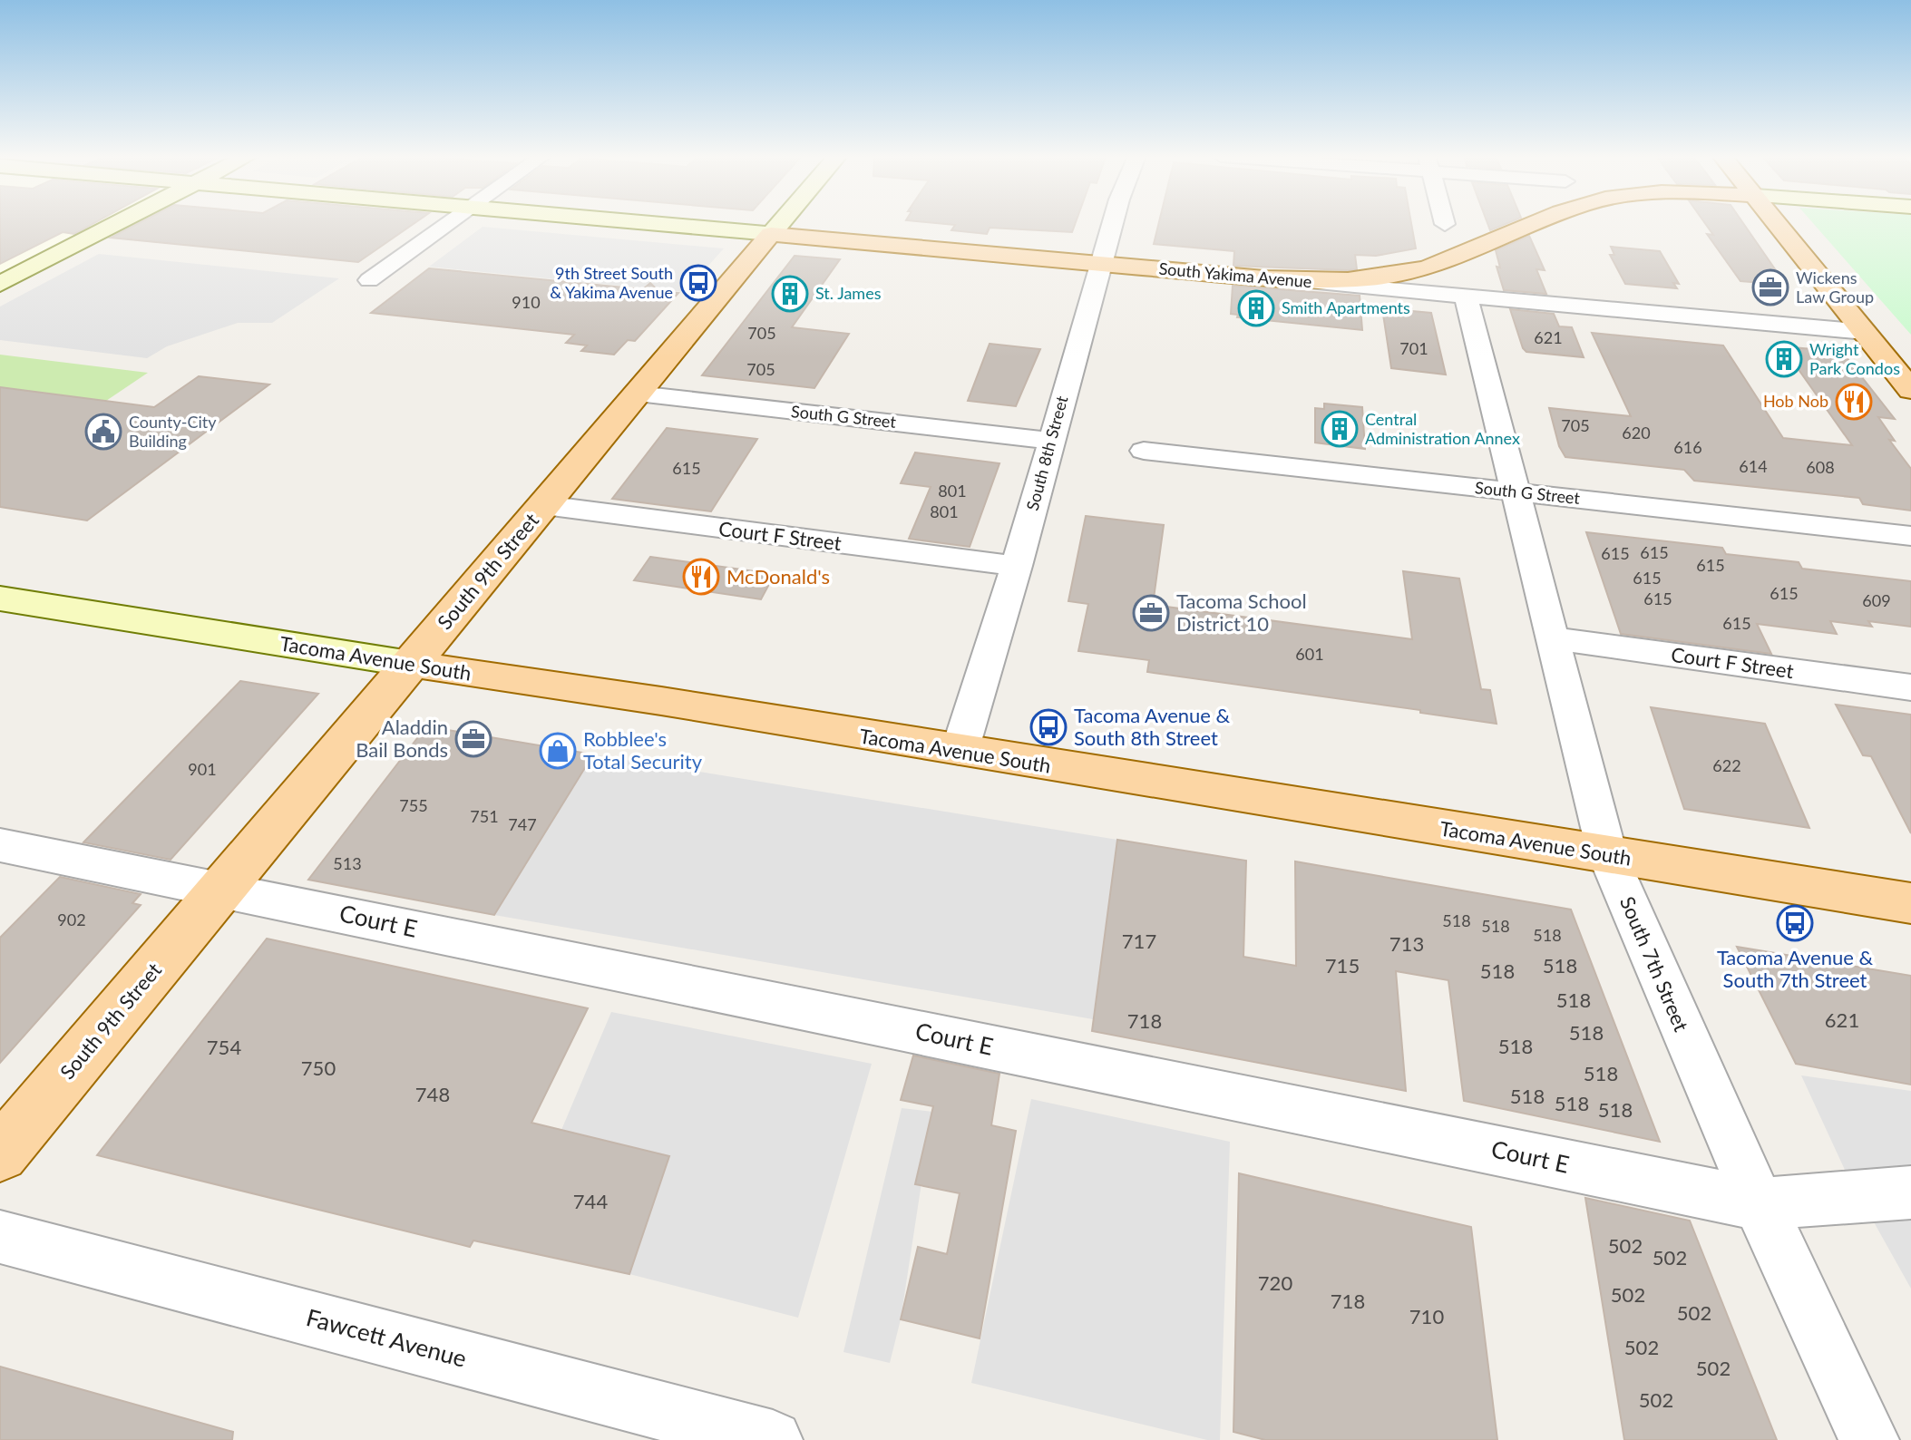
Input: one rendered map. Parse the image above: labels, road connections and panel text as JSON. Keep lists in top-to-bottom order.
{
  "streets": {
    "main road": ["South Yakima Avenue", "South 9th Street", "Tacoma Avenue South"],
    "street": [
      "South G Street",
      "South 8th Street",
      "Court F Street",
      "Court E",
      "South 7th Street",
      "Fawcett Avenue"
    ]
  },
  "crossings": [
    ["South Yakima Avenue", "South 8th Street"],
    ["South Yakima Avenue", "South 9th Street"],
    ["South Yakima Avenue", "South 7th Street"],
    ["South G Street", "South 8th Street"],
    ["South G Street", "South 9th Street"],
    ["South G Street", "South 7th Street"],
    ["South 8th Street", "Court F Street"],
    ["South 8th Street", "Tacoma Avenue South"],
    ["Court F Street", "South 9th Street"],
    ["Court F Street", "South 7th Street"],
    ["South 9th Street", "Tacoma Avenue South"],
    ["South 9th Street", "Court E"],
    ["Tacoma Avenue South", "South 7th Street"],
    ["Court E", "South 7th Street"]
  ],
  "places": {
    "bus stop": ["9th Street South & Yakima Avenue", "Tacoma Avenue & South 8th Street", "Tacoma Avenue & South 7th Street"],
    "office": ["Wickens Law Group", "Tacoma School District 10", "Aladdin Bail Bonds"],
    "building": [
      "St. James",
      "Smith Apartments",
      "Wright Park Condos",
      "Central Administration Annex"
    ],
    "restaurant": ["Hob Nob", "McDonald's"],
    "public building": ["County-City Building"],
    "shop": ["Robblee's Total Security"]
  },
  "house_numbers": [
    "910",
    "705",
    "621",
    "701",
    "705",
    "705",
    "620",
    "616",
    "614",
    "608",
    "615",
    "801",
    "801",
    "615",
    "615",
    "615",
    "615",
    "615",
    "615",
    "609",
    "615",
    "601",
    "622",
    "901",
    "755",
    "751",
    "747",
    "513",
    "902",
    "518",
    "518",
    "518",
    "717",
    "713",
    "715",
    "518",
    "518",
    "518",
    "621",
    "718",
    "518",
    "518",
    "754",
    "750",
    "518",
    "748",
    "518",
    "518",
    "518",
    "744",
    "502",
    "502",
    "720",
    "502",
    "718",
    "502",
    "710",
    "502",
    "502",
    "502"
  ]
}
